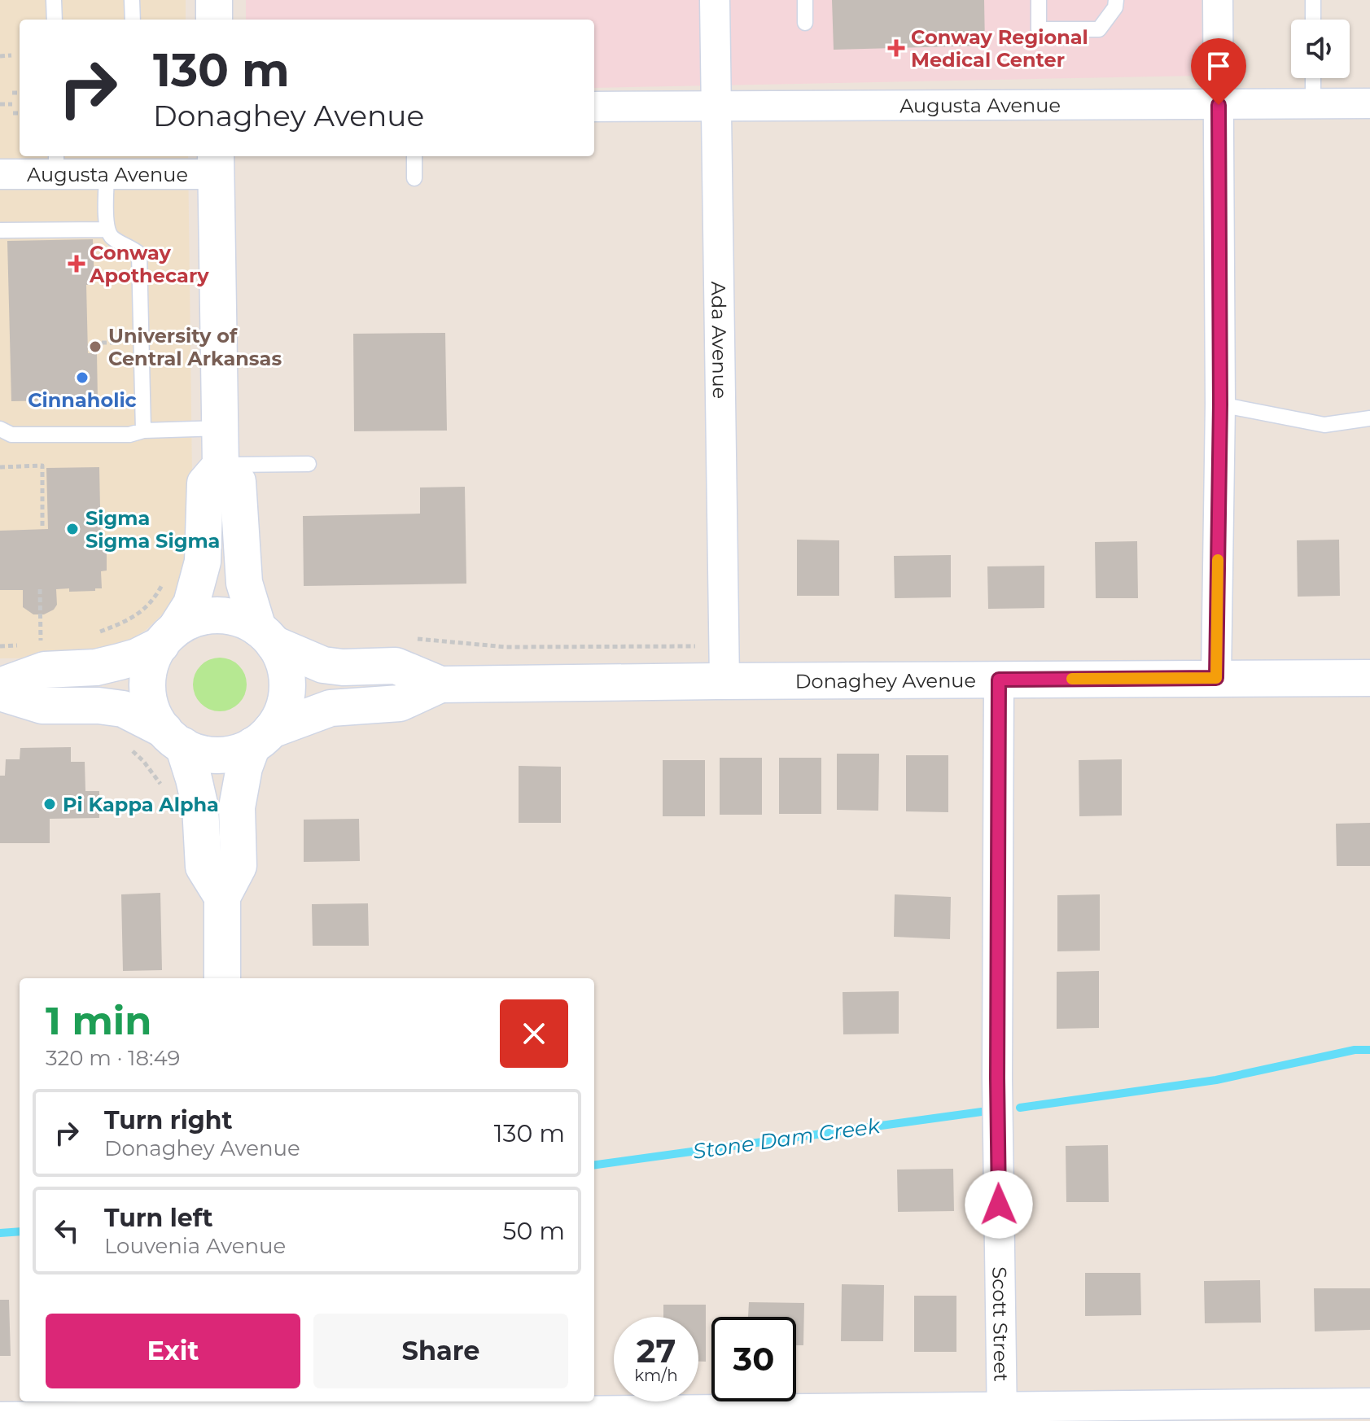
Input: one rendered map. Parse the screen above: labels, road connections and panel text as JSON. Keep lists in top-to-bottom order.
{
  "streets": {
    "street": [
      "Augusta Avenue",
      "Ada Avenue",
      "Donaghey Avenue",
      "Scott Street"
    ]
  },
  "crossings": [
    ["Augusta Avenue", "Ada Avenue"],
    ["Ada Avenue", "Donaghey Avenue"],
    ["Donaghey Avenue", "Scott Street"]
  ],
  "water": ["Stone Dam Creek"],
  "places": {
    "health": ["Conway Regional Medical Center", "Conway Apothecary"],
    "other": [
      "University of Central Arkansas",
      "Cinnaholic",
      "Sigma Sigma Sigma",
      "Pi Kappa Alpha"
    ]
  },
  "page": {
    "turn": ["130 m", "Donaghey Avenue"],
    "heading": ["1 min", "320 m · 18:49"],
    "list": [
      {
        "name": "Turn right",
        "note": "Donaghey Avenue",
        "value": "130 m"
      },
      {
        "name": "Turn left",
        "note": "Louvenia Avenue",
        "value": "50 m"
      }
    ],
    "buttons": ["Exit", "Share"],
    "speed": "27 km/h",
    "limit": "30"
  }
}
